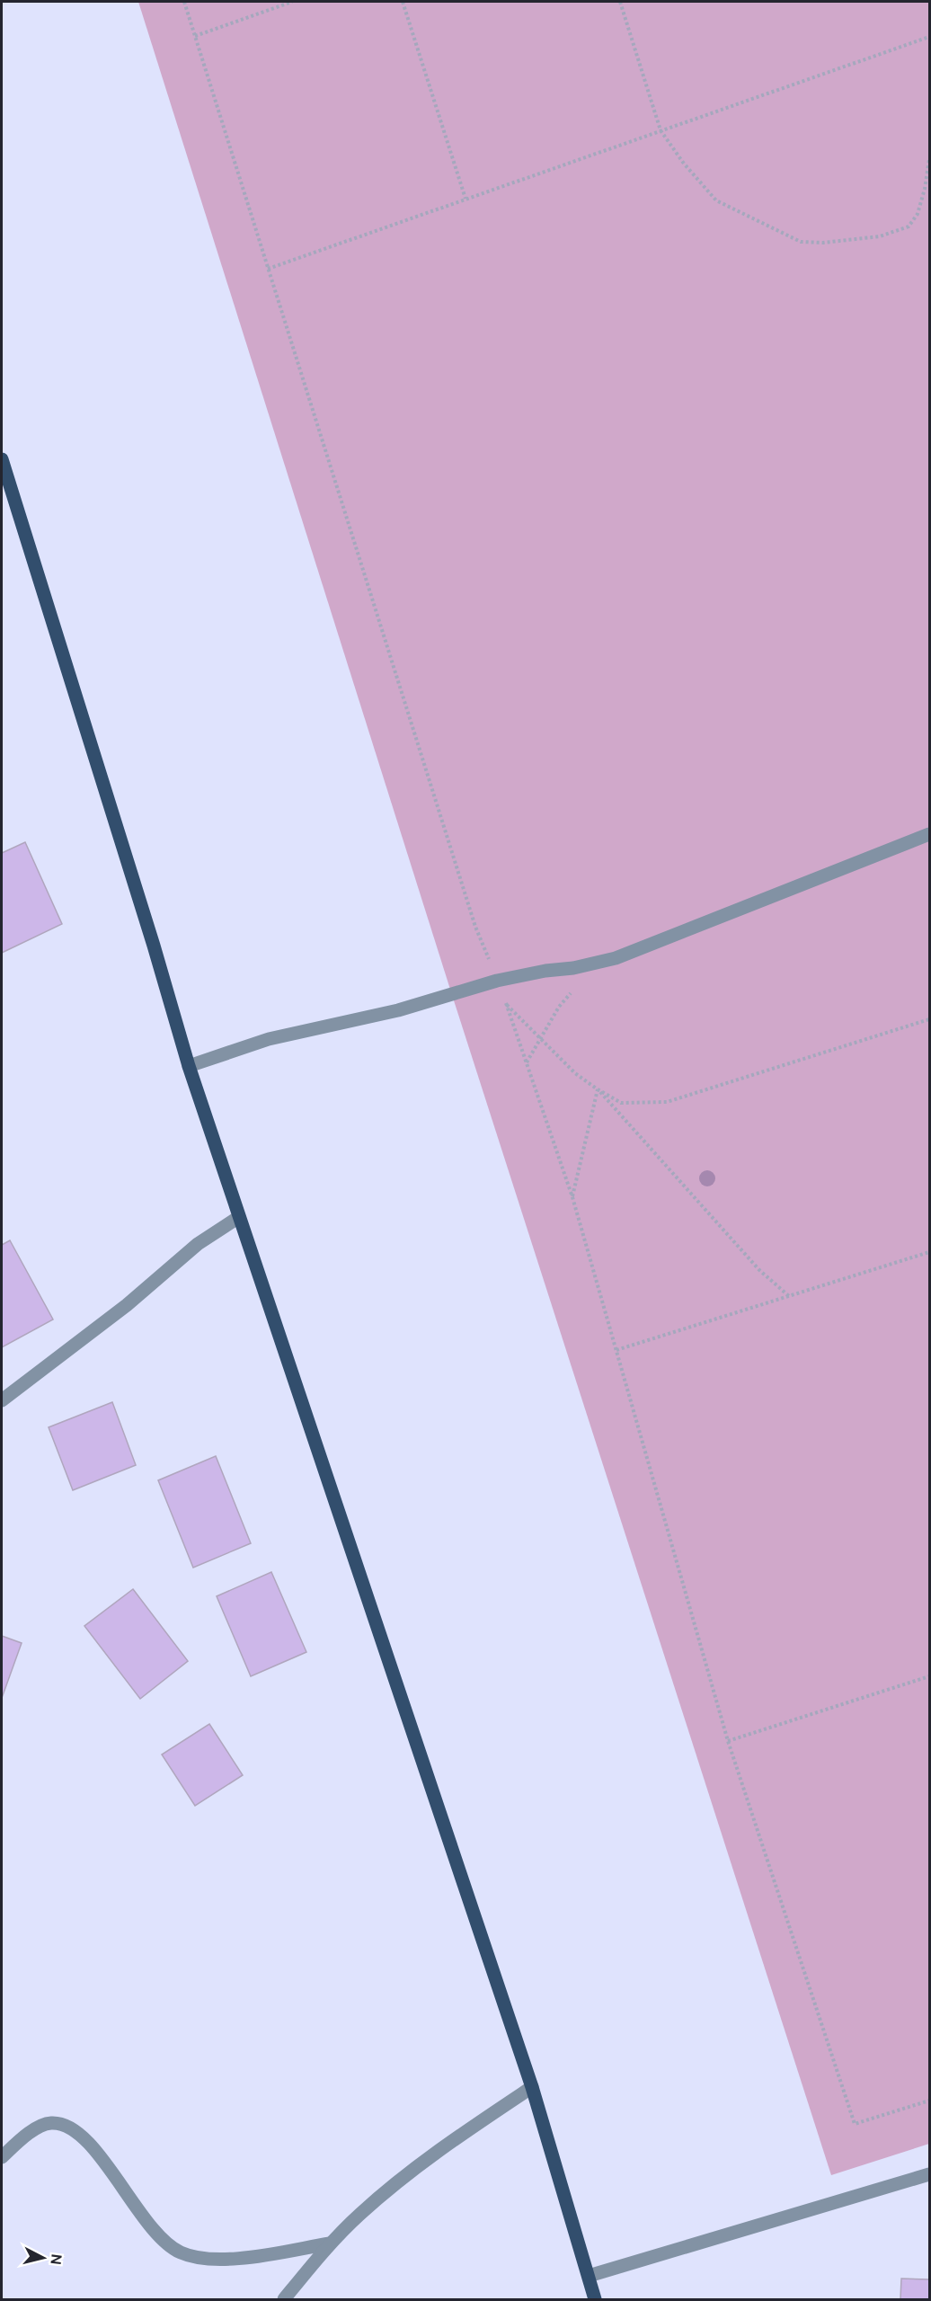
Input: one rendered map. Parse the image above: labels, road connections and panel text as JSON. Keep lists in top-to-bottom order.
{
  "north": "right"
}
